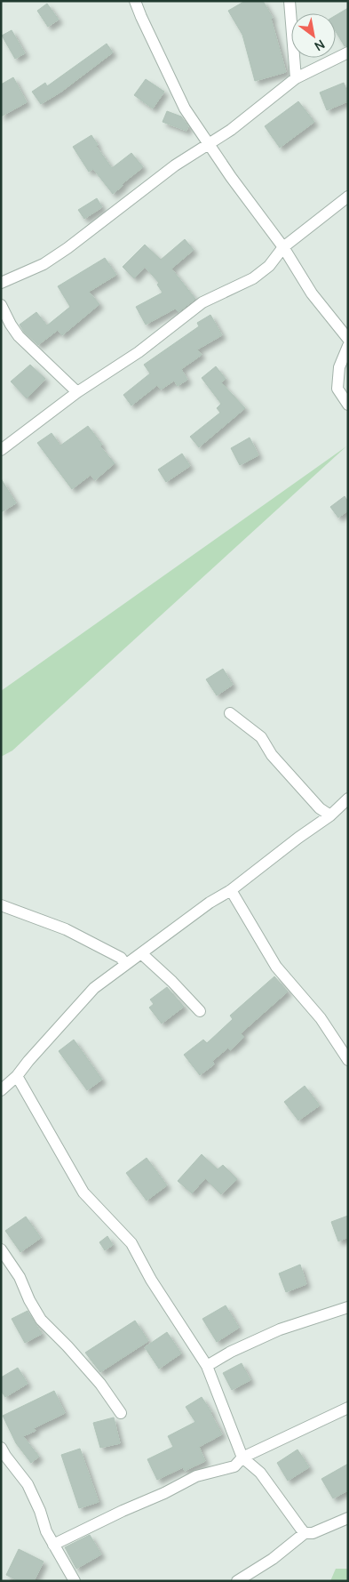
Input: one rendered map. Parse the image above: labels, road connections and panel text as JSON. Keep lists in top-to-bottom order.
{
  "north": "bottom right"
}
